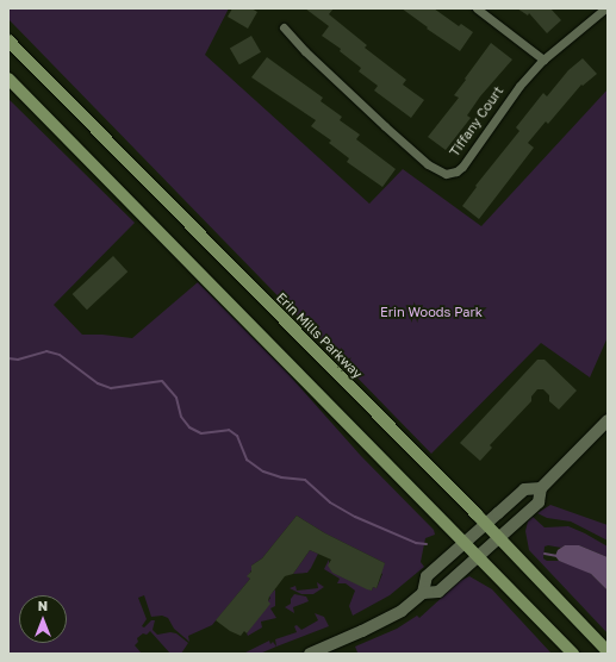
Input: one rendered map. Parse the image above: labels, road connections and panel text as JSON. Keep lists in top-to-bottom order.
{
  "streets": {
    "main road": ["Erin Mills Parkway"],
    "street": ["Tiffany Court"]
  },
  "parks": ["Erin Woods Park"],
  "north": "top"
}
